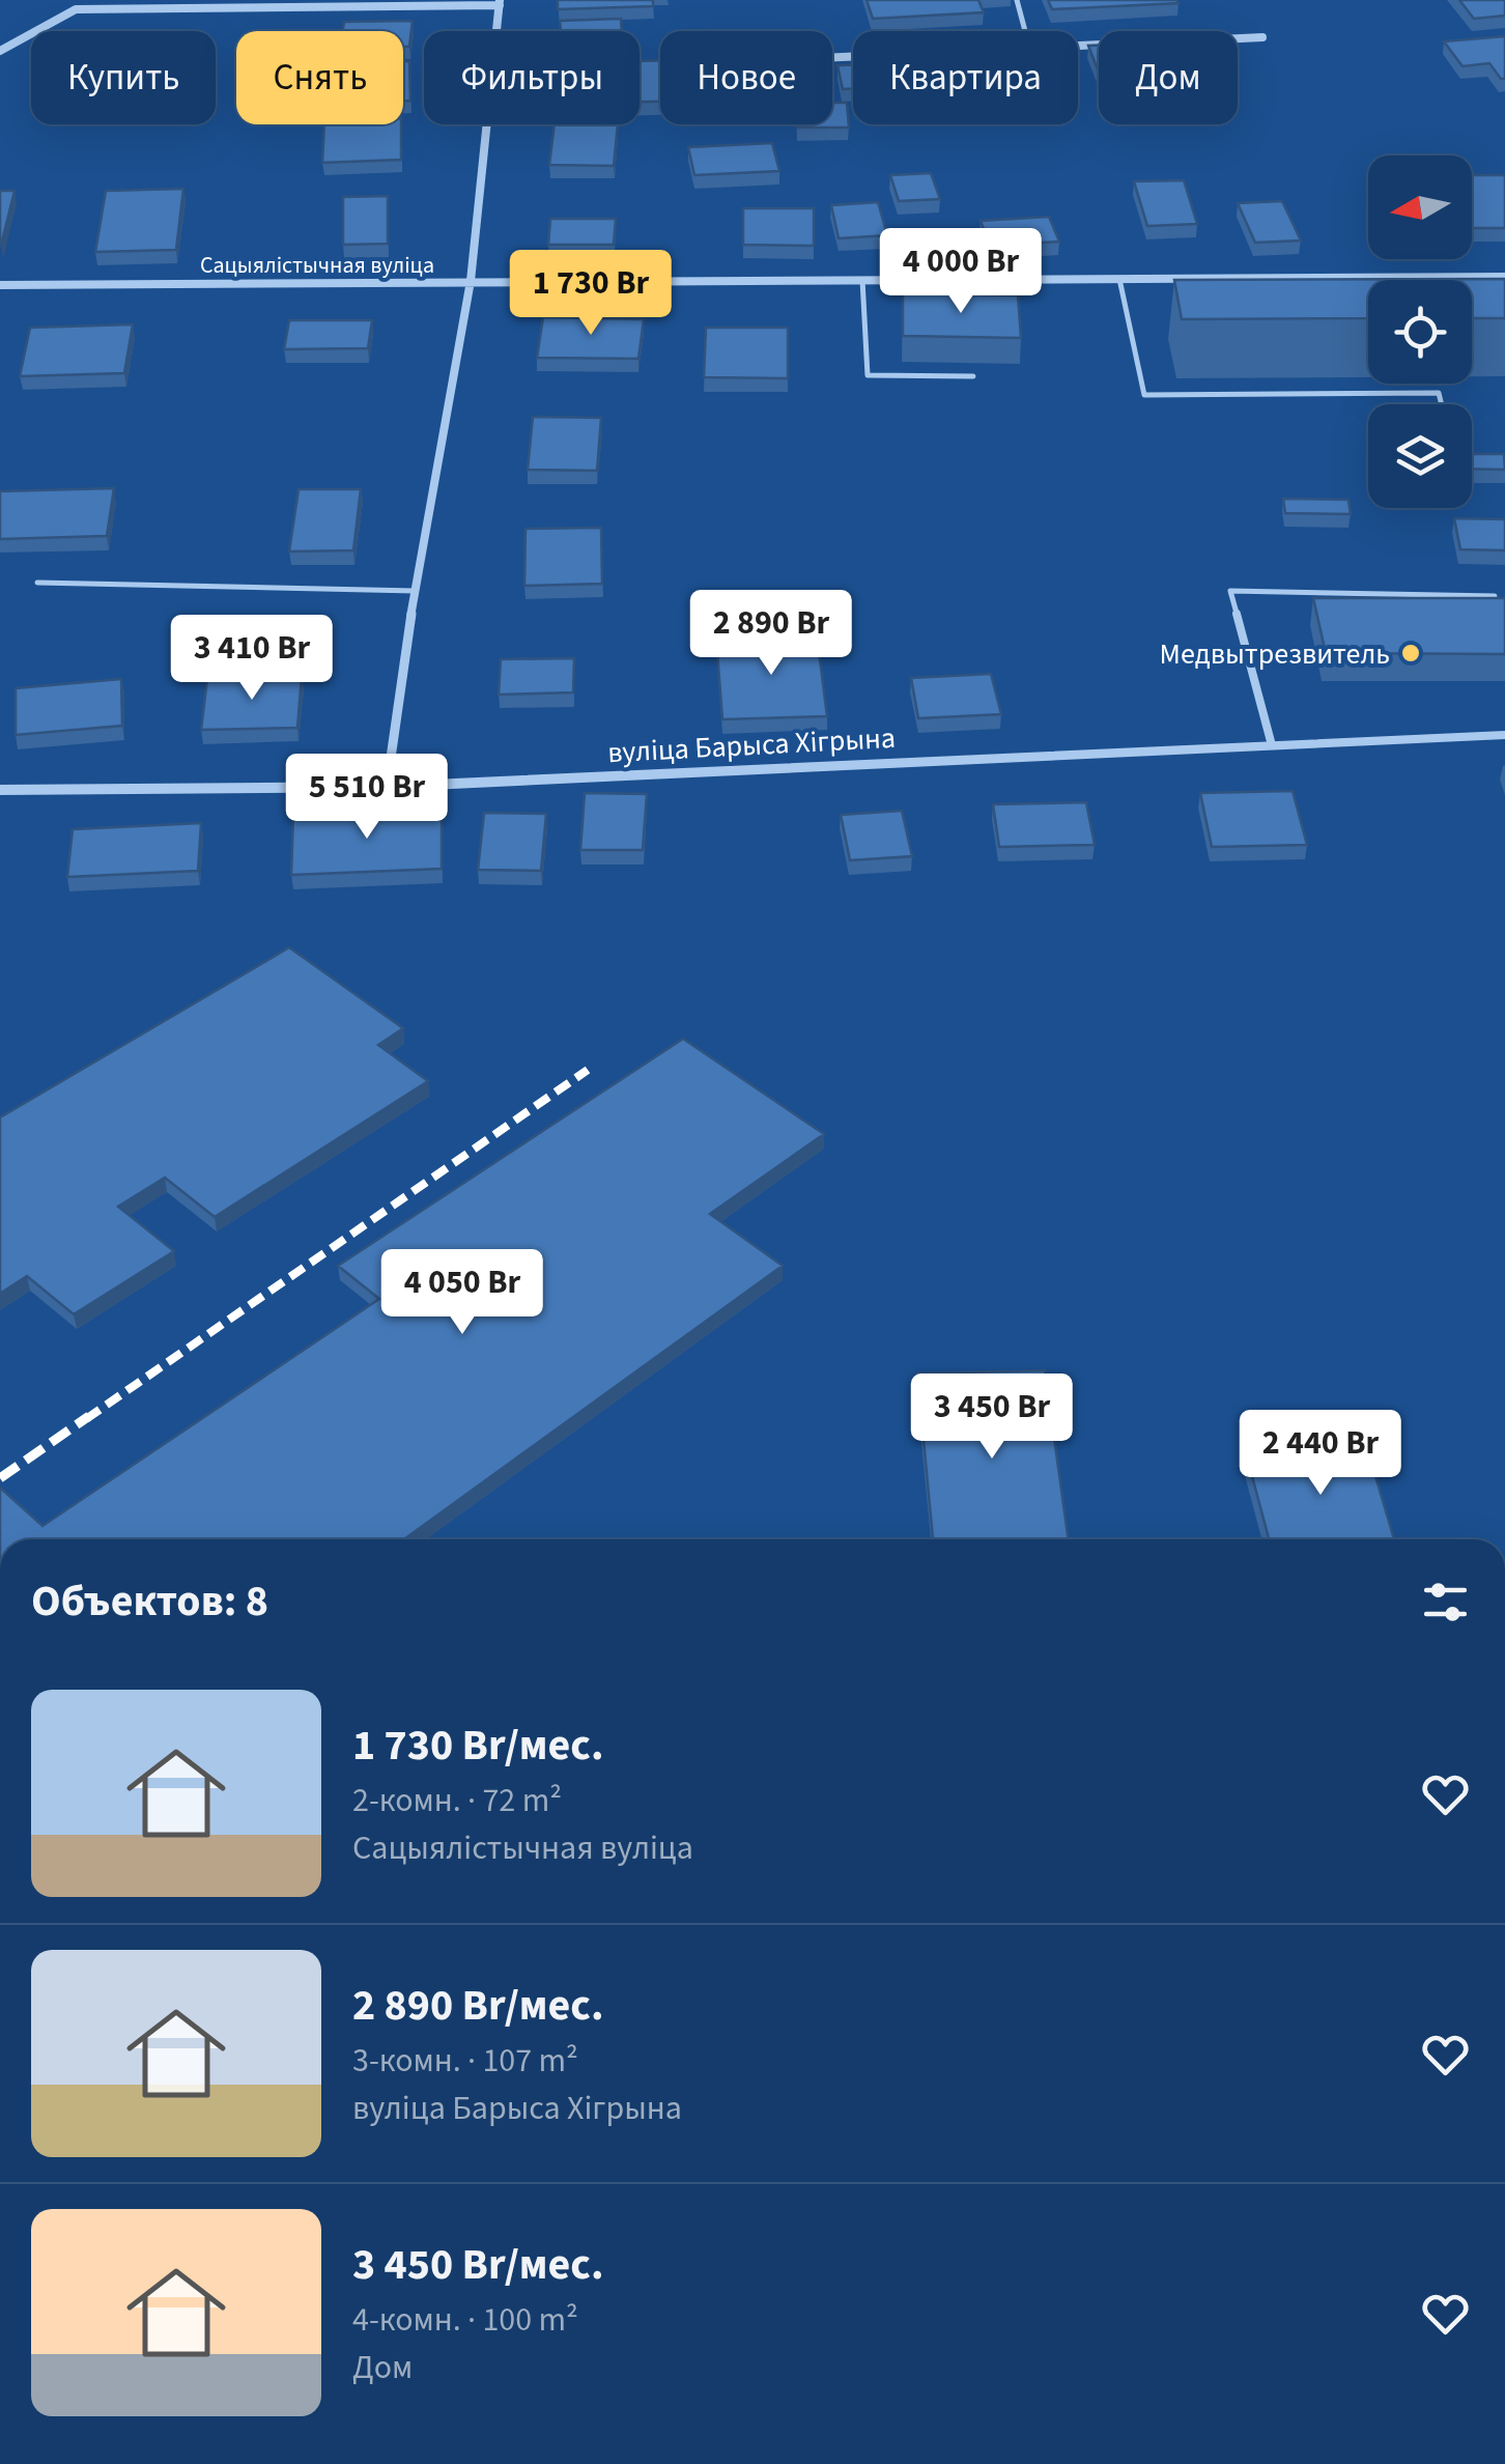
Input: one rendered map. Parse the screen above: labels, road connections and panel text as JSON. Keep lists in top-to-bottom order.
{
  "streets": {
    "street": ["Сацыялістычная вуліца", "вуліца Барыса Хігрына"]
  },
  "places": ["Медвытрезвитель"],
  "north": "left",
  "page": {
    "chip": [
      "Купить",
      "Снять",
      "Фильтры",
      "Новое",
      "Квартира",
      "Дом"
    ],
    "price": [
      "4 000 Br",
      "1 730 Br",
      "2 890 Br",
      "3 410 Br",
      "5 510 Br",
      "4 050 Br",
      "3 450 Br",
      "2 440 Br"
    ],
    "heading": "Объектов: 8",
    "list": [
      {
        "name": "1 730 Br/мес.",
        "note": "2-комн. · 72 m² · Сацыялістычная вуліца"
      },
      {
        "name": "2 890 Br/мес.",
        "note": "3-комн. · 107 m² · вуліца Барыса Хігрына"
      },
      {
        "name": "3 450 Br/мес.",
        "note": "4-комн. · 100 m² · Дом"
      }
    ]
  }
}
